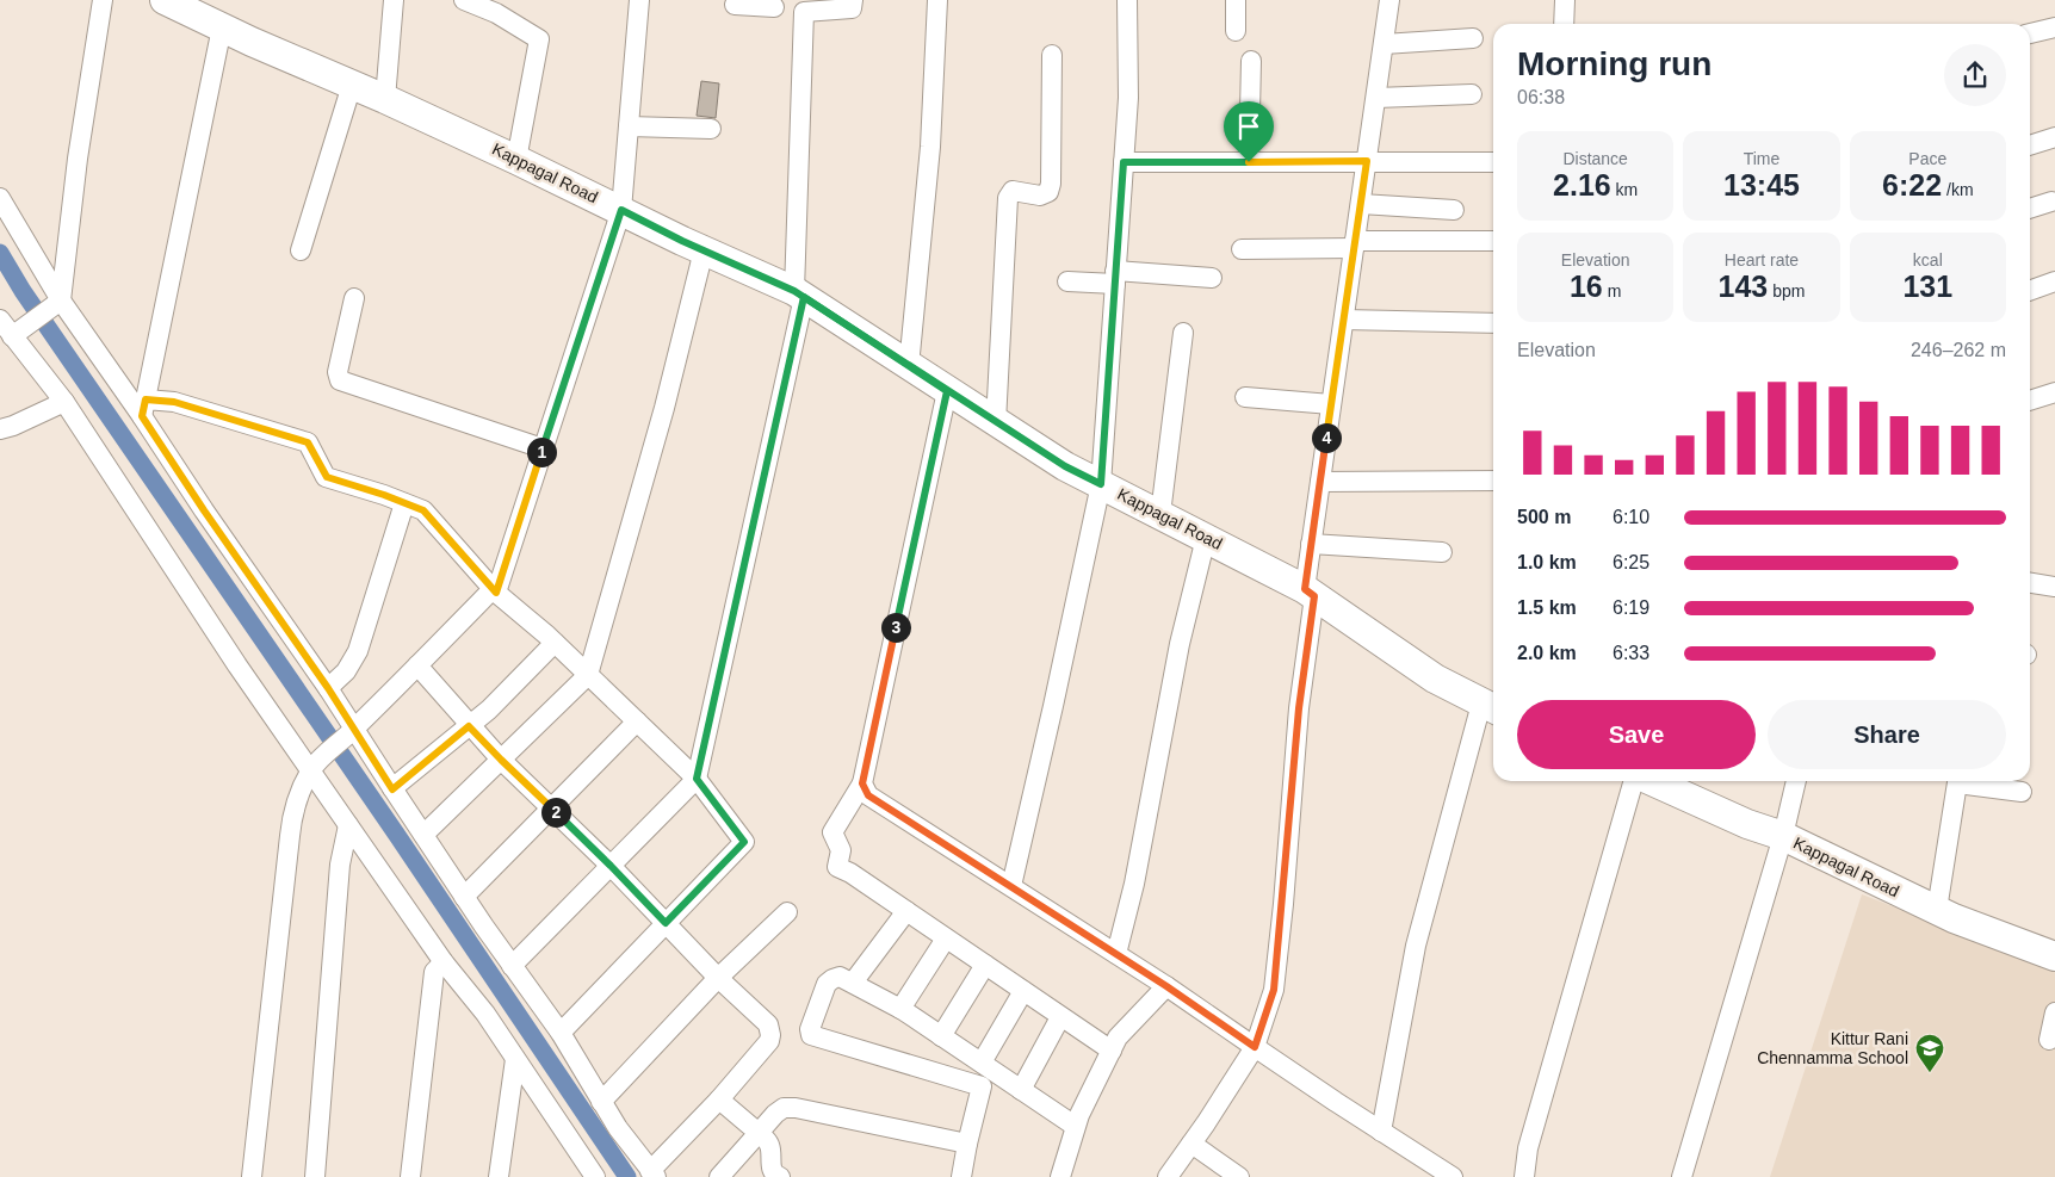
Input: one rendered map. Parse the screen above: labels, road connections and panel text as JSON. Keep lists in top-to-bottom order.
{
  "streets": {
    "main road": ["Kappagal Road"]
  },
  "places": {
    "school or university": ["Kittur Rani Chennamma School"]
  },
  "page": {
    "heading": ["Morning run", "06:38"],
    "stats": [
      ["Distance", "2.16 km"],
      ["Time", "13:45"],
      ["Pace", "6:22 /km"],
      ["Elevation", "16 m"],
      ["Heart rate", "143 bpm"],
      ["kcal", "131"]
    ],
    "chart": ["Elevation", "246–262 m"],
    "pins": [
      "4",
      "1",
      "3",
      "2"
    ],
    "list": [
      {
        "name": "500 m",
        "note": "6:10"
      },
      {
        "name": "1.0 km",
        "note": "6:25"
      },
      {
        "name": "1.5 km",
        "note": "6:19"
      },
      {
        "name": "2.0 km",
        "note": "6:33"
      }
    ],
    "buttons": ["Save", "Share"]
  }
}
